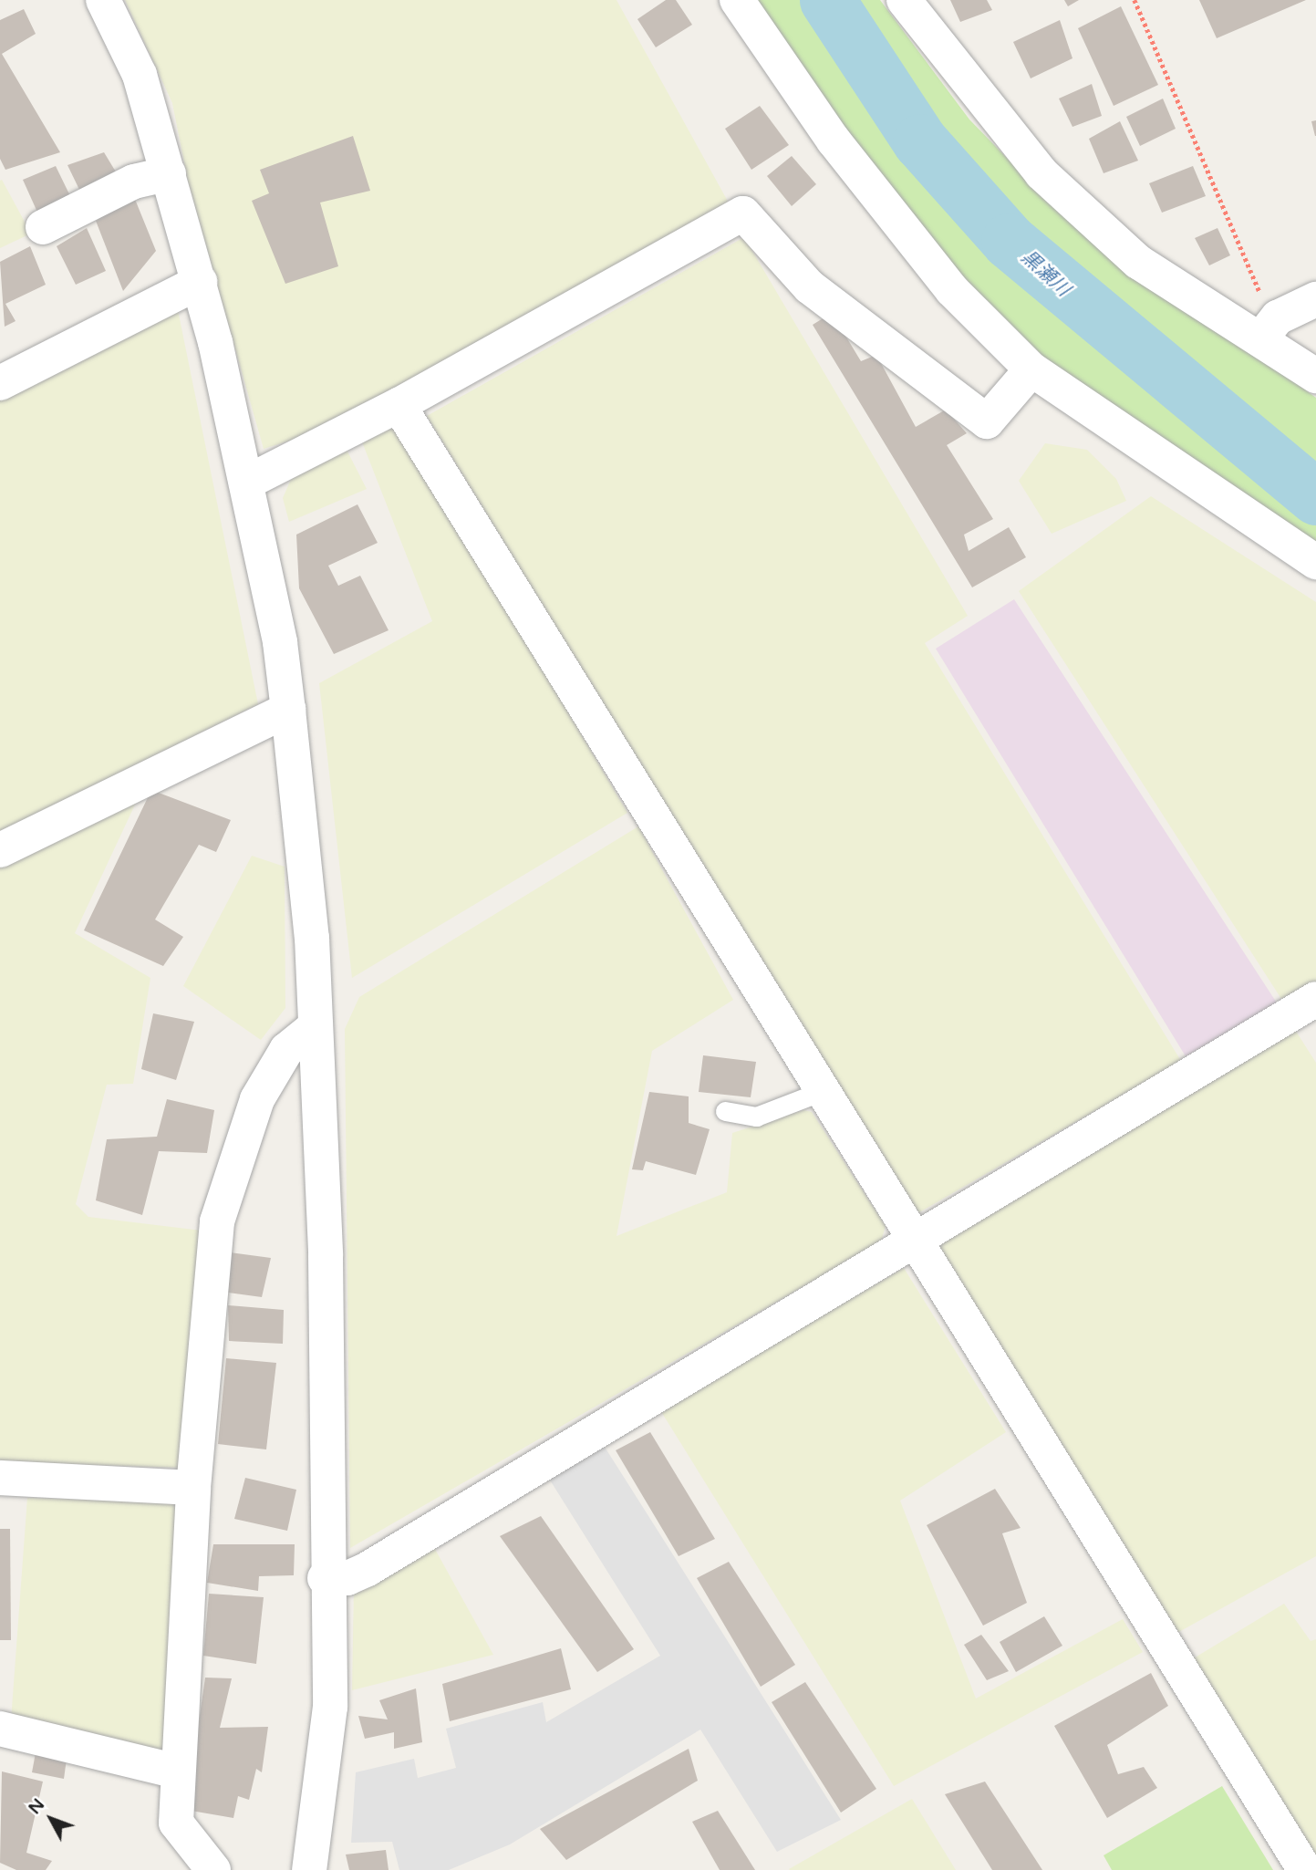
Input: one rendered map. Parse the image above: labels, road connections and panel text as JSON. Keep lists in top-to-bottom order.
{
  "water": ["黒瀬川"],
  "north": "top left"
}
